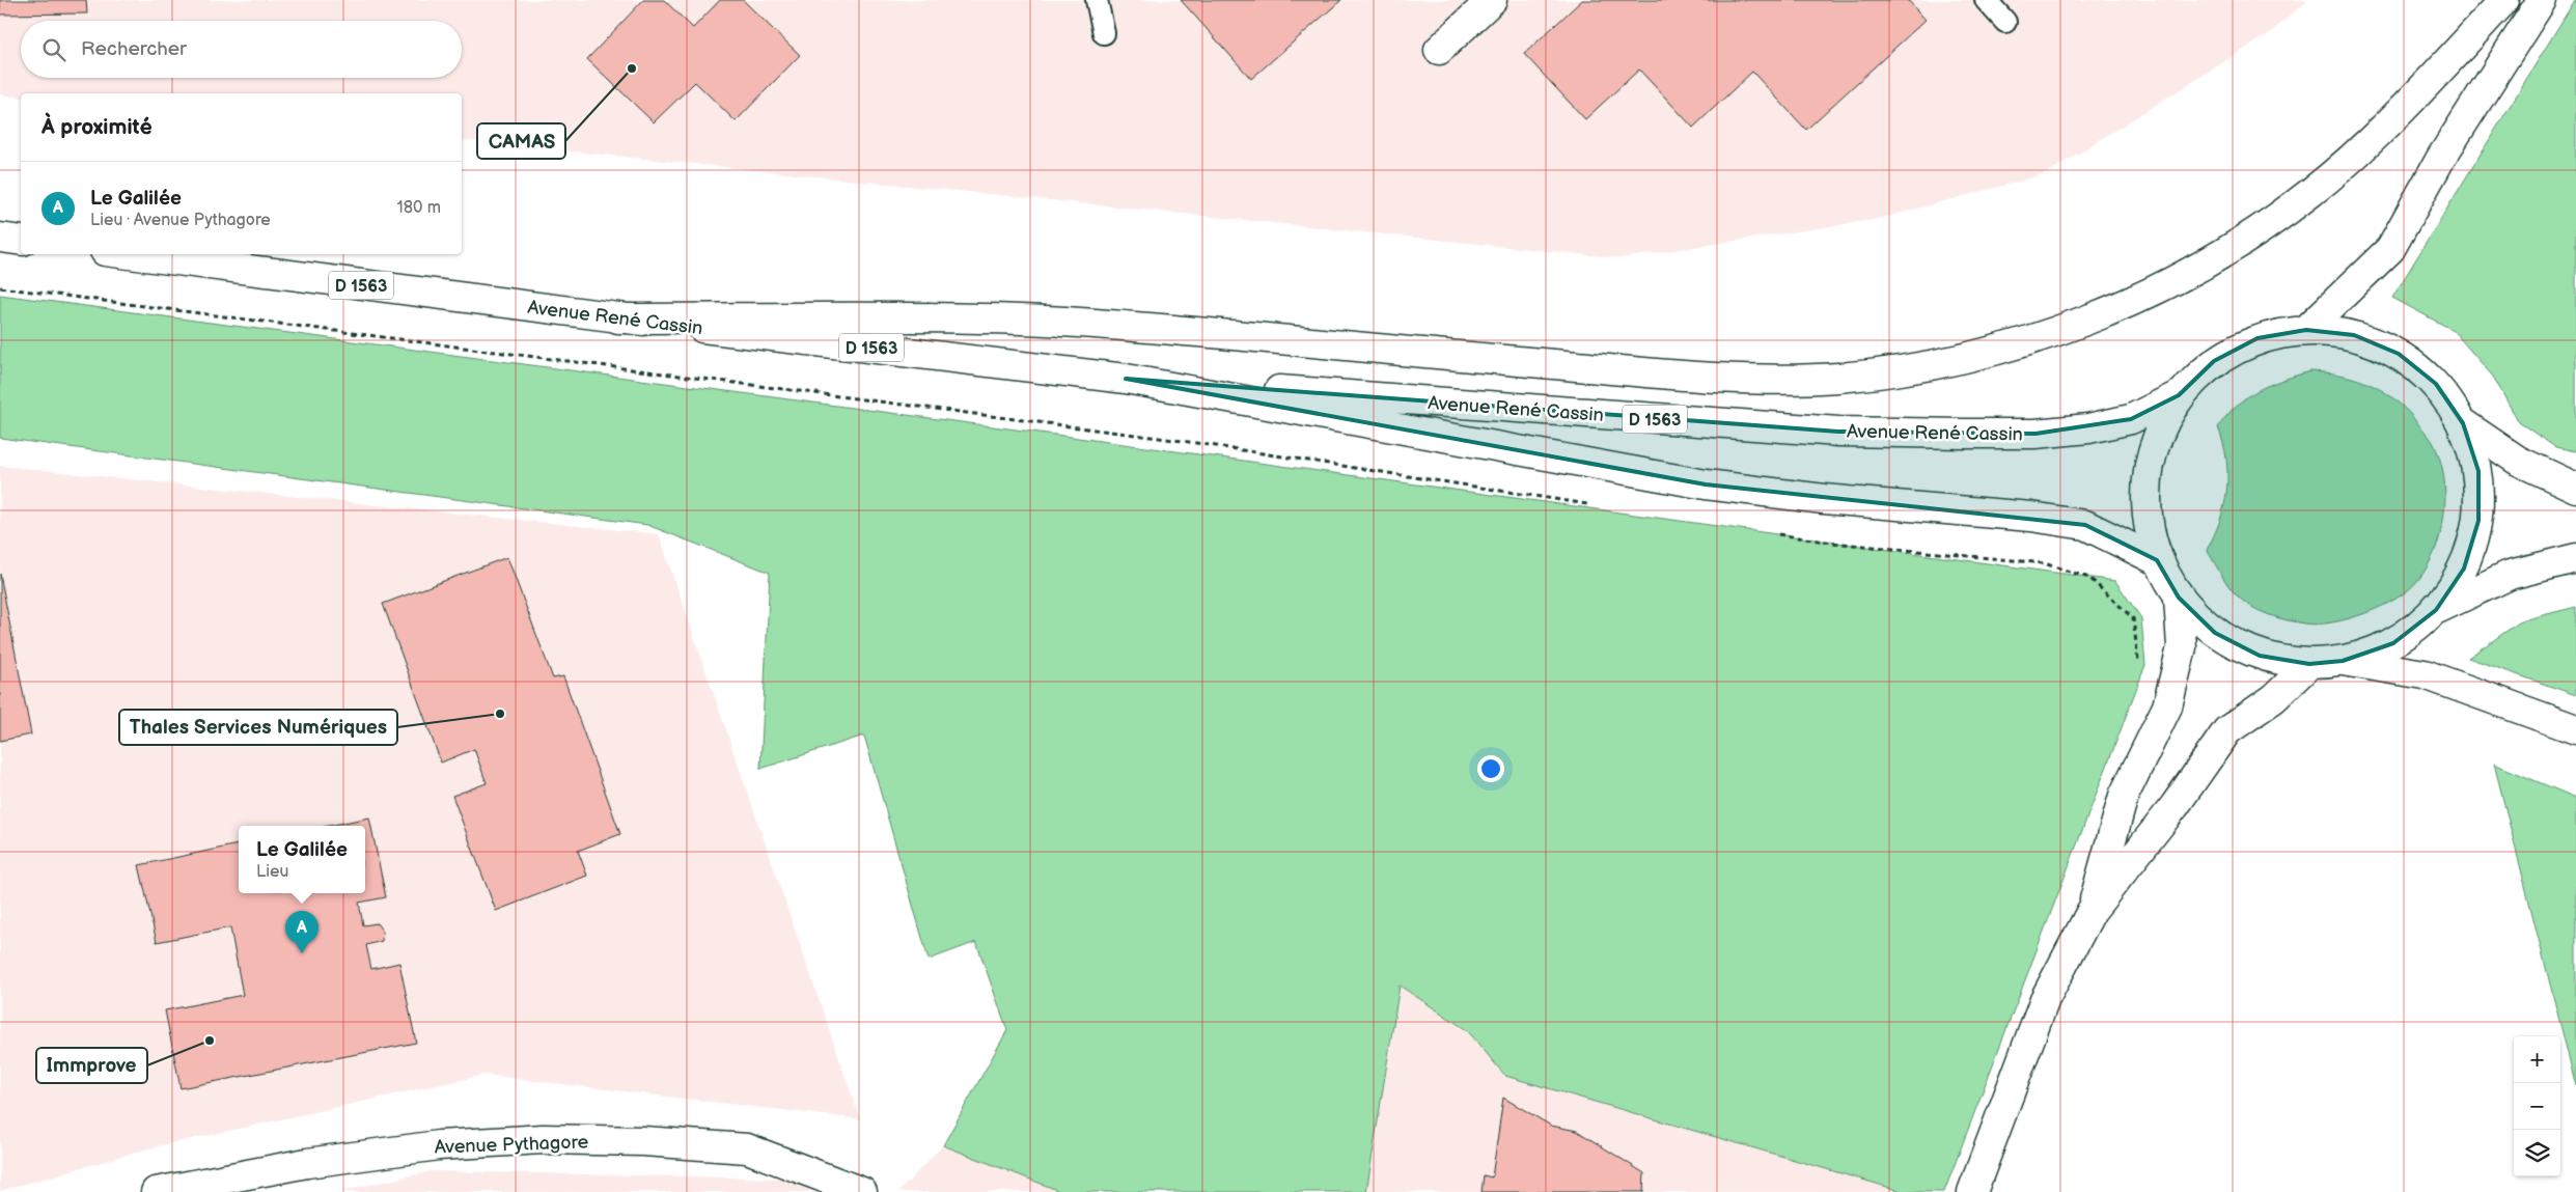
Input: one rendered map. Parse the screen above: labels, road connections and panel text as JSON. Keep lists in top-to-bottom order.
{
  "streets": {
    "main road": ["D 1563", "Avenue René Cassin", "Avenue Pythagore"]
  },
  "places": ["CAMAS", "Thales Services Numériques", "Immprove"],
  "page": {
    "search": "Rechercher",
    "heading": "À proximité",
    "list": [
      {
        "mark": "A",
        "name": "Le Galilée",
        "note": "Lieu · Avenue Pythagore",
        "value": "180 m"
      }
    ],
    "popup": ["Le Galilée", "Lieu"],
    "pins": "A",
    "map_buttons": ["+", "−"]
  }
}
